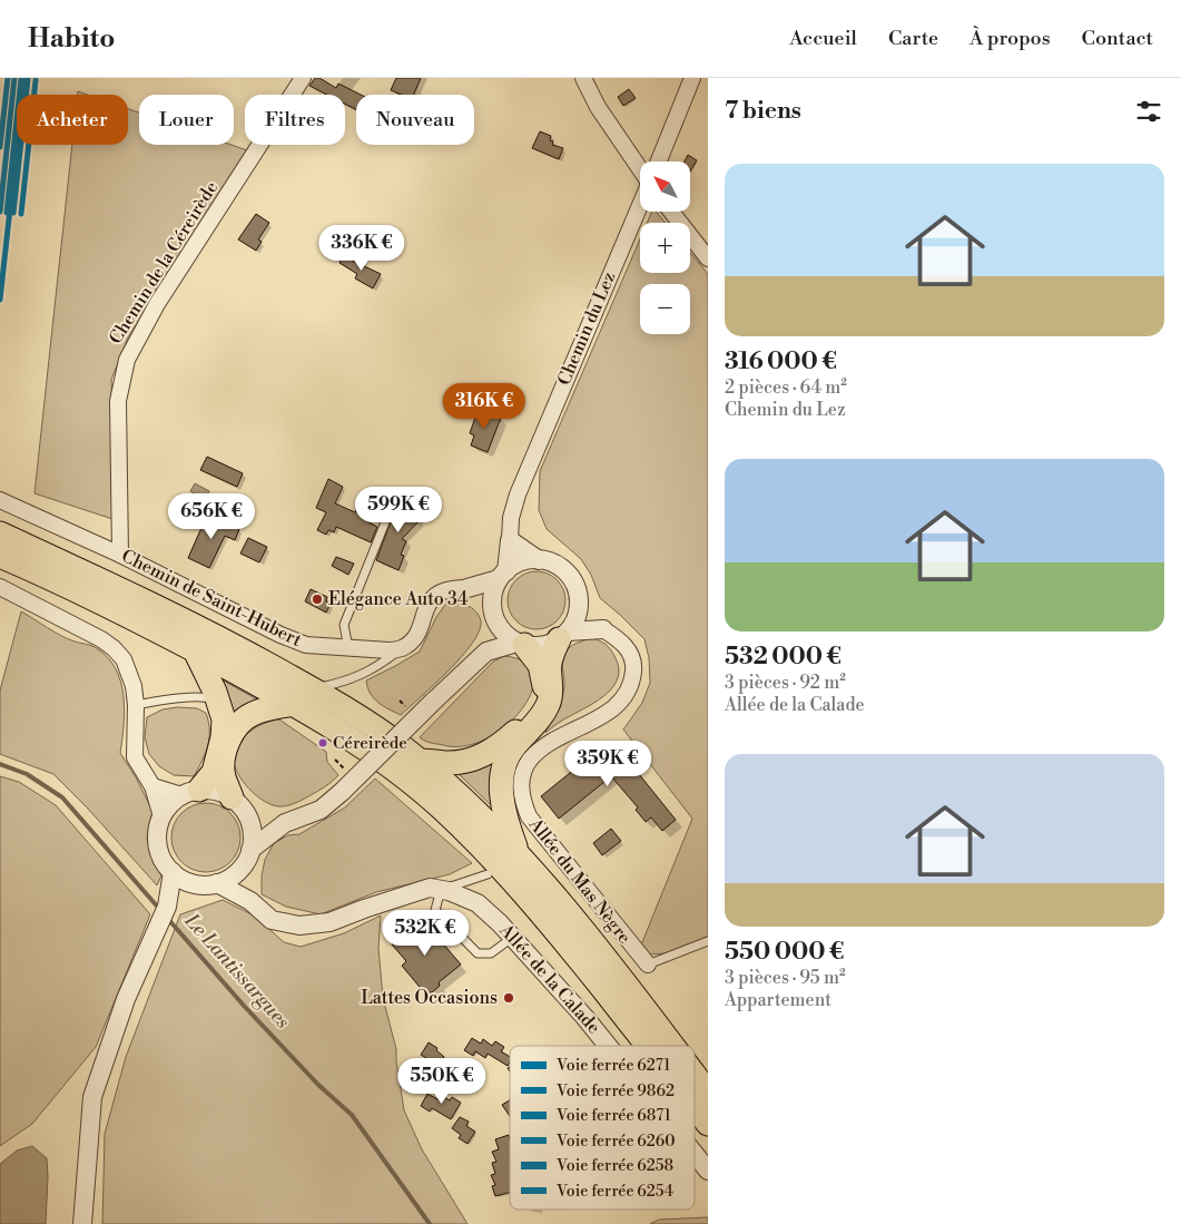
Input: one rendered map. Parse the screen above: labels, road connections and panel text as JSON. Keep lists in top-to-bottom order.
{
  "streets": {
    "street": [
      "Chemin de la Céreirède",
      "Chemin du Lez",
      "Chemin de Saint-Hubert",
      "Allée du Mas Nègre",
      "Allée de la Calade"
    ]
  },
  "crossings": [
    ["Chemin de la Céreirède", "Chemin de Saint-Hubert"],
    ["Chemin du Lez", "Allée du Mas Nègre"]
  ],
  "water": ["Le Lantissargues"],
  "places": ["Elégance Auto 34", "Céreirède", "Lattes Occasions"],
  "lines": [
    "rail line 6271",
    "rail line 9862",
    "rail line 6260",
    "rail line 6871",
    "rail line 6258",
    "rail line 6254"
  ],
  "legend": [
    "Voie ferrée 6271",
    "Voie ferrée 9862",
    "Voie ferrée 6871",
    "Voie ferrée 6260",
    "Voie ferrée 6258",
    "Voie ferrée 6254"
  ],
  "north": "top left",
  "page": {
    "header": "Habito",
    "nav": [
      "Accueil",
      "Carte",
      "À propos",
      "Contact"
    ],
    "heading": "7 biens",
    "chip": [
      "Acheter",
      "Louer",
      "Filtres",
      "Nouveau"
    ],
    "list": [
      {
        "name": "316 000 €",
        "note": "2 pièces · 64 m² · Chemin du Lez"
      },
      {
        "name": "532 000 €",
        "note": "3 pièces · 92 m² · Allée de la Calade"
      },
      {
        "name": "550 000 €",
        "note": "3 pièces · 95 m² · Appartement"
      }
    ],
    "map_buttons": ["+", "−"],
    "price": [
      "336K €",
      "316K €",
      "599K €",
      "656K €",
      "359K €",
      "532K €",
      "550K €"
    ]
  }
}
